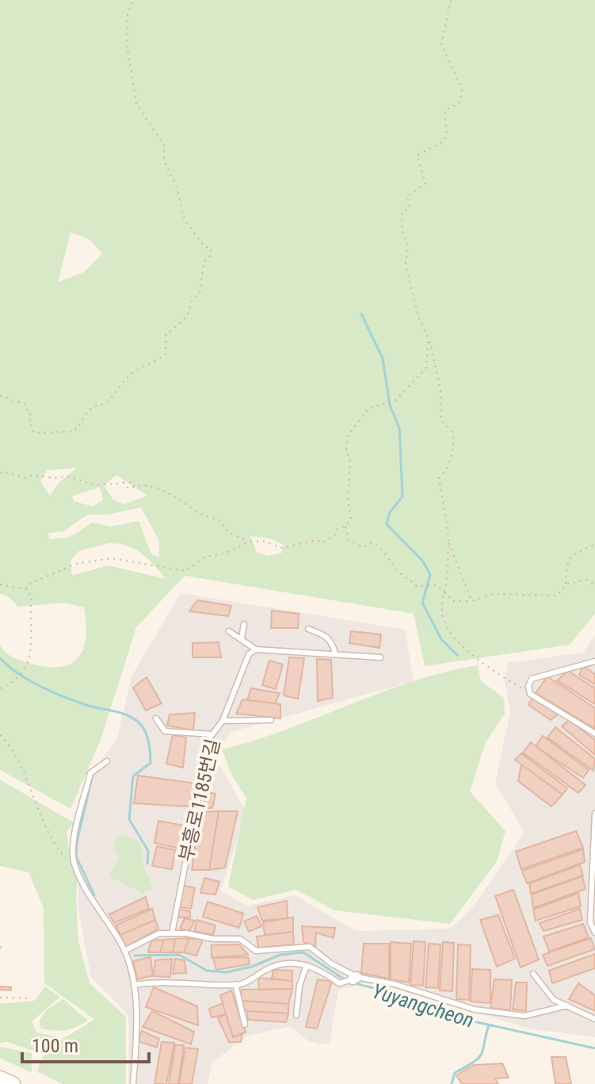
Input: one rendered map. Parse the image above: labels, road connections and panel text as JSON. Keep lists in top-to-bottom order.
{
  "streets": {
    "lane": ["부흥로1185번길"]
  },
  "water": ["Yuyangcheon"],
  "scale_bar": "100 m"
}
